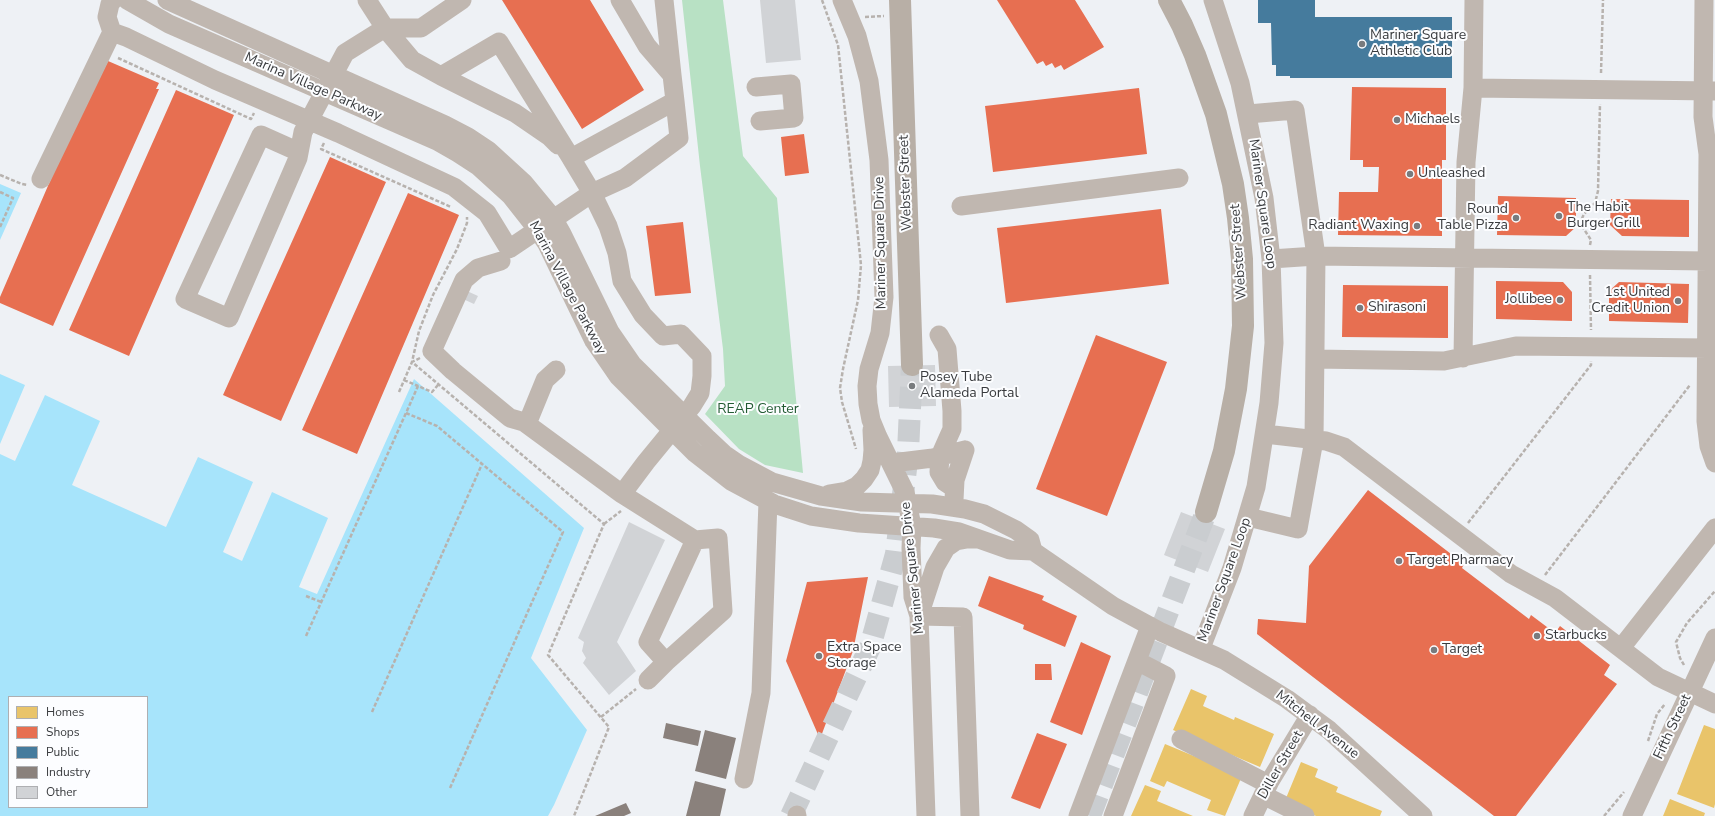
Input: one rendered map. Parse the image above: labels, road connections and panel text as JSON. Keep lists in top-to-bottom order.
{
  "streets": {
    "main road": ["Webster Street"],
    "street": [
      "Marina Village Parkway",
      "Mariner Square Loop",
      "Mariner Square Drive",
      "Mitchell Avenue",
      "Fifth Street",
      "Diller Street"
    ]
  },
  "crossings": [
    ["Marina Village Parkway", "Mariner Square Loop"],
    ["Marina Village Parkway", "Mariner Square Drive"],
    ["Mariner Square Loop", "Mariner Square Drive"],
    ["Mariner Square Loop", "Mitchell Avenue"],
    ["Mitchell Avenue", "Diller Street"]
  ],
  "parks": ["REAP Center"],
  "places": [
    "Mariner Square Athletic Club",
    "Michaels",
    "Unleashed",
    "The Habit Burger Grill",
    "Round Table Pizza",
    "Radiant Waxing",
    "Jollibee",
    "1st United Credit Union",
    "Shirasoni",
    "Posey Tube Alameda Portal",
    "Target Pharmacy",
    "Starbucks",
    "Target",
    "Extra Space Storage"
  ],
  "legend": [
    "Homes",
    "Shops",
    "Public",
    "Industry",
    "Other"
  ]
}
